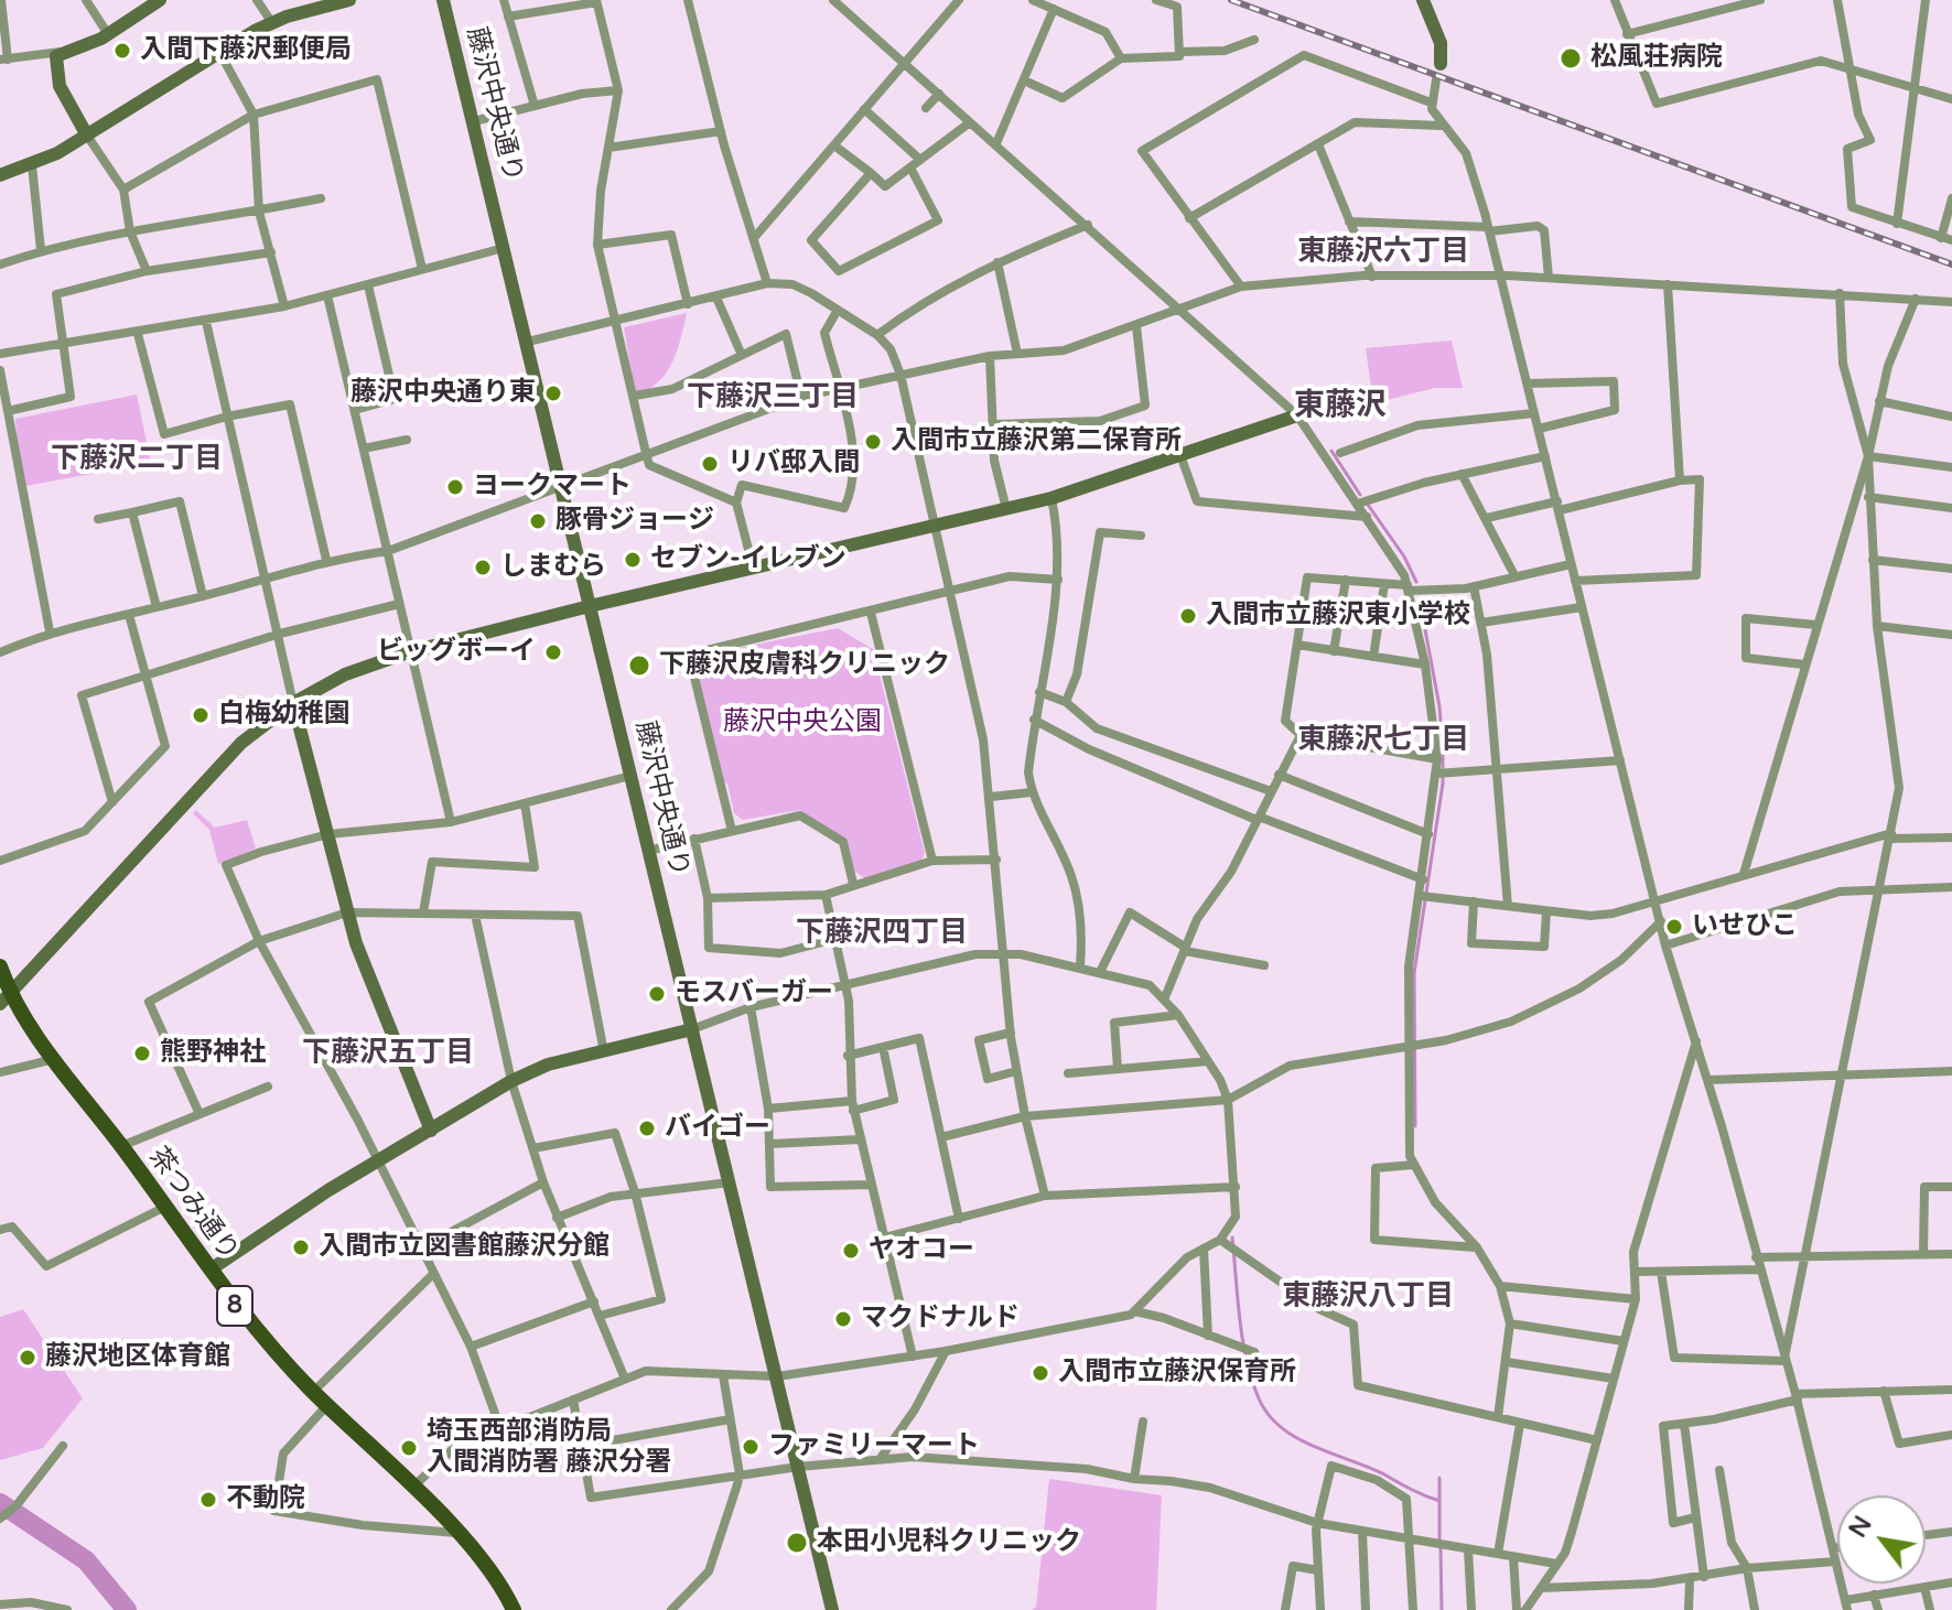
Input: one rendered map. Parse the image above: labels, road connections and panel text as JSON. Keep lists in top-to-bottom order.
{
  "streets": {
    "main road": ["茶つみ通り", "8"],
    "street": ["藤沢中央通り"]
  },
  "districts": [
    "東藤沢六丁目",
    "下藤沢三丁目",
    "東藤沢",
    "下藤沢二丁目",
    "東藤沢七丁目",
    "下藤沢四丁目",
    "下藤沢五丁目",
    "東藤沢八丁目"
  ],
  "parks": ["藤沢中央公園"],
  "places": [
    "入間下藤沢郵便局",
    "松風荘病院",
    "藤沢中央通り東",
    "入間市立藤沢第二保育所",
    "リバ邸入間",
    "ヨークマート",
    "豚骨ジョージ",
    "セブン-イレブン",
    "しまむら",
    "入間市立藤沢東小学校",
    "ビッグボーイ",
    "下藤沢皮膚科クリニック",
    "白梅幼稚園",
    "いせひこ",
    "モスバーガー",
    "熊野神社",
    "バイゴー",
    "入間市立図書館藤沢分館",
    "ヤオコー",
    "マクドナルド",
    "藤沢地区体育館",
    "入間市立藤沢保育所",
    "ファミリーマート",
    "埼玉西部消防局 入間消防署 藤沢分署",
    "不動院",
    "本田小児科クリニック"
  ],
  "north": "top left"
}
